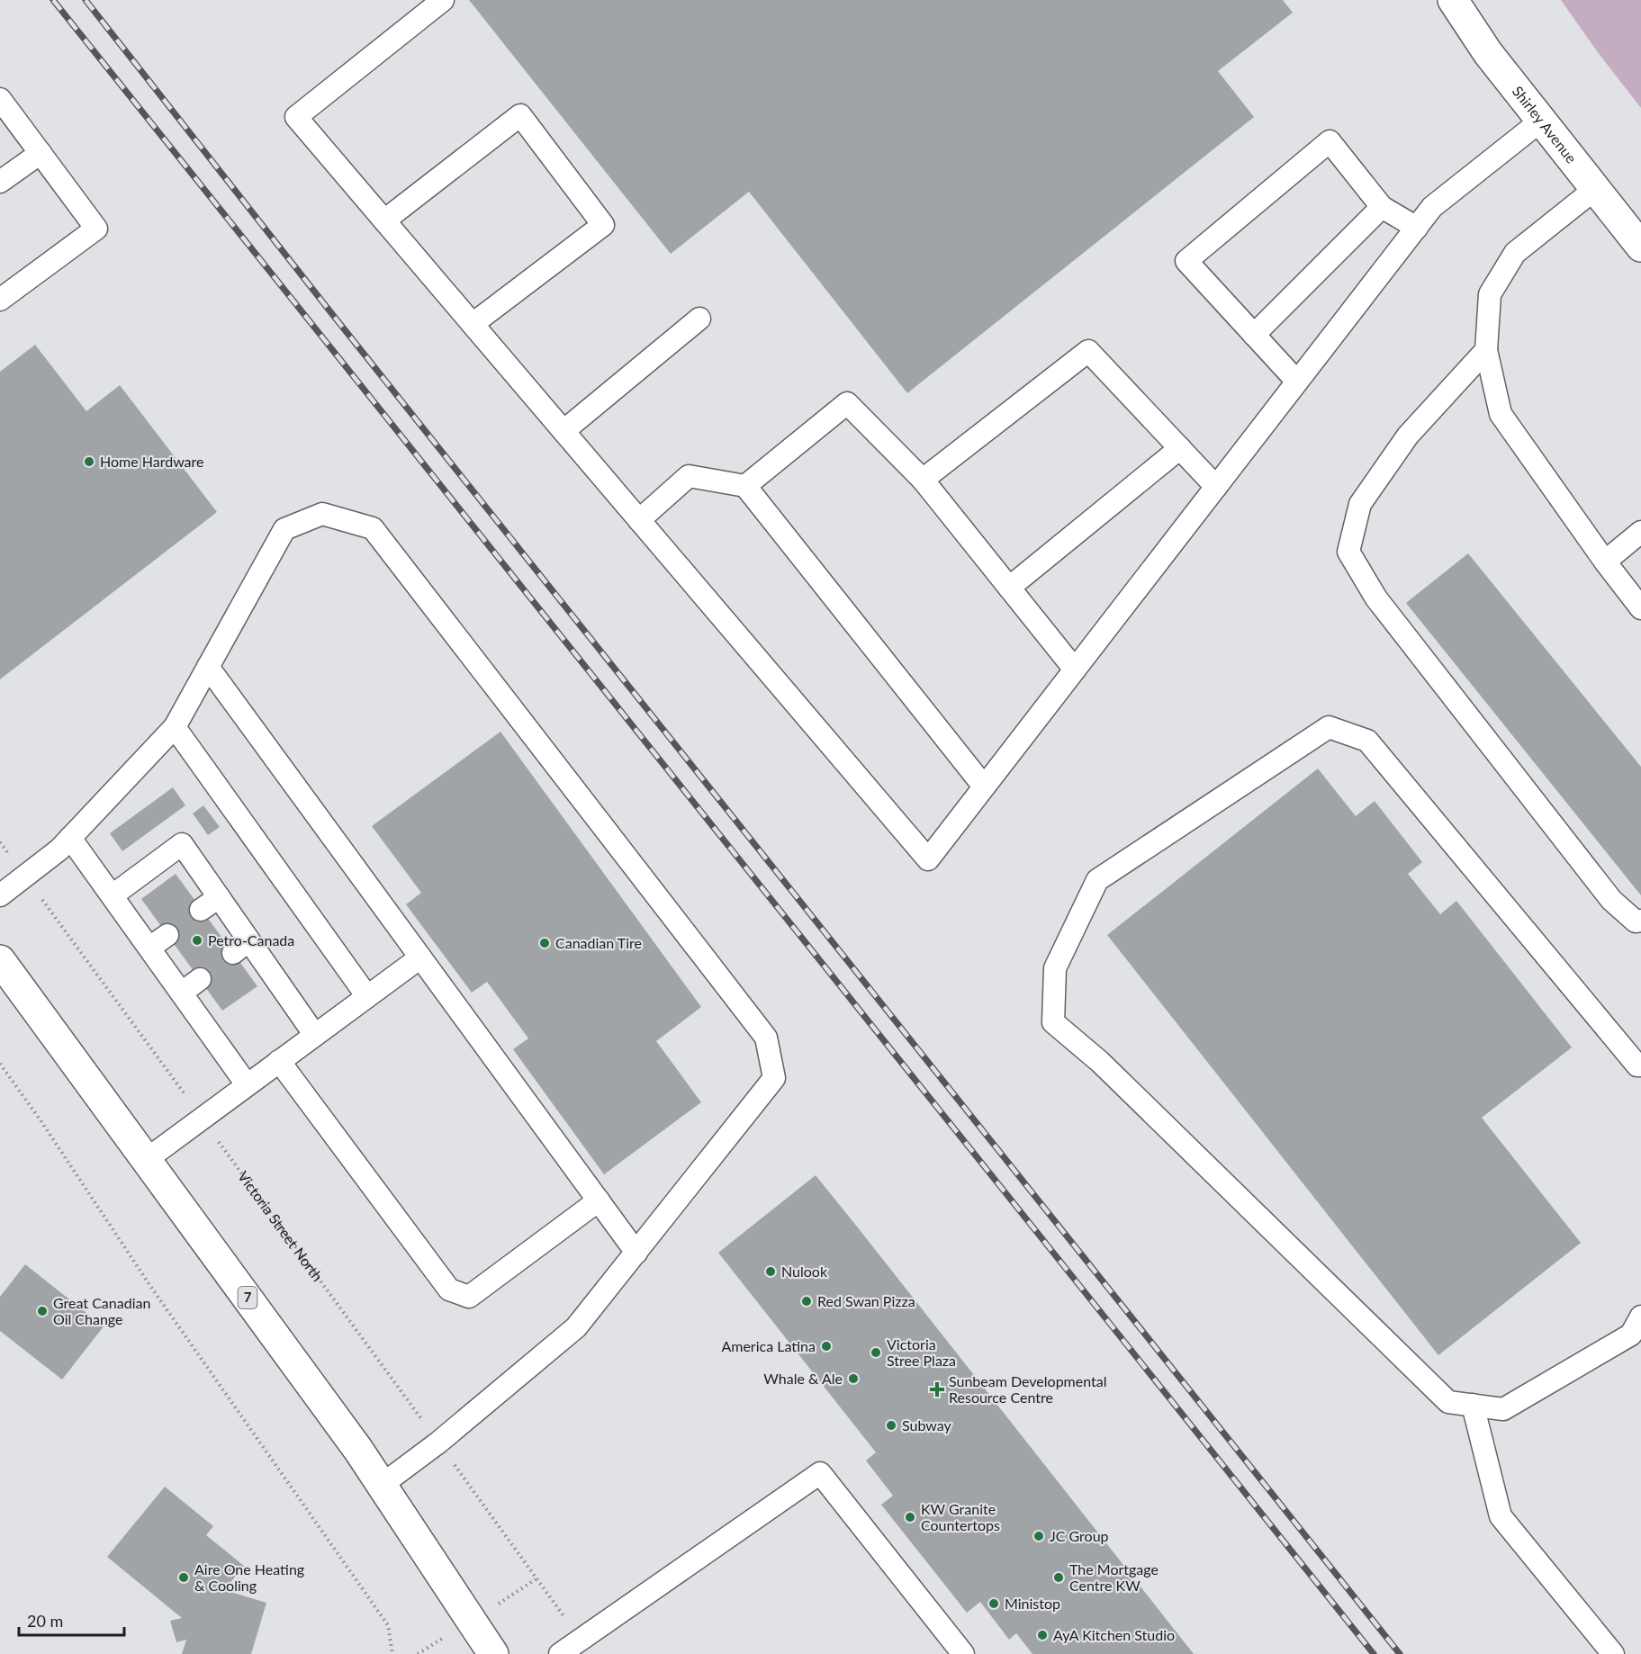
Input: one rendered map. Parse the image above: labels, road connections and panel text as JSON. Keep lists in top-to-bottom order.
{
  "streets": {
    "main road": ["Shirley Avenue", "7"],
    "path": ["Victoria Street North"]
  },
  "places": {
    "other": [
      "Home Hardware",
      "Petro-Canada",
      "Canadian Tire",
      "Nulook",
      "Red Swan Pizza",
      "Great Canadian Oil Change",
      "America Latina",
      "Victoria Stree Plaza",
      "Whale & Ale",
      "Subway",
      "KW Granite Countertops",
      "JC Group",
      "Aire One Heating & Cooling",
      "The Mortgage Centre KW",
      "Ministop",
      "AyA Kitchen Studio"
    ],
    "health": ["Sunbeam Developmental Resource Centre"]
  },
  "scale_bar": "20 m"
}
